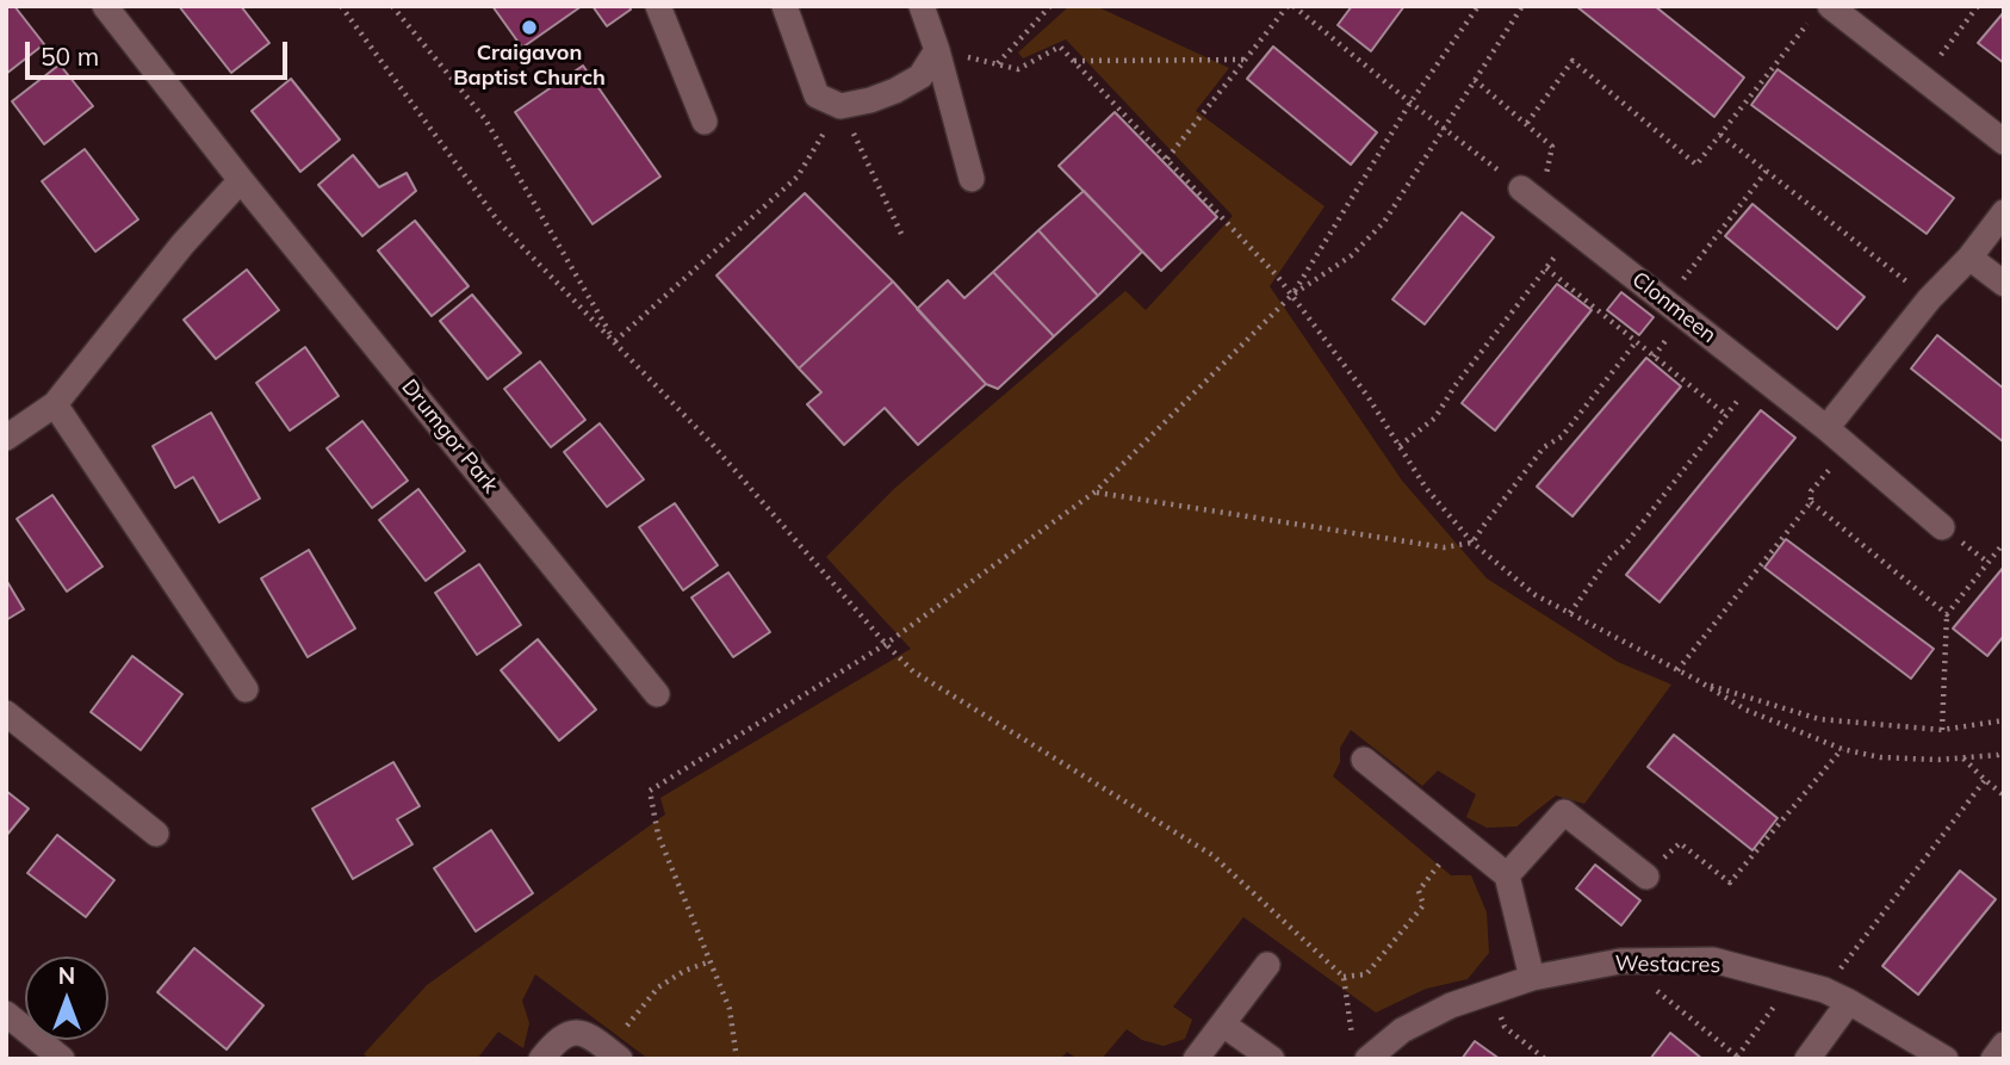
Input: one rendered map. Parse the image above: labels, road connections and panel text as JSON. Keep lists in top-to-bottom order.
{
  "streets": {
    "street": ["Clonmeen", "Drumgor Park", "Westacres"]
  },
  "places": ["Craigavon Baptist Church"],
  "scale_bar": "50 m",
  "north": "top"
}
